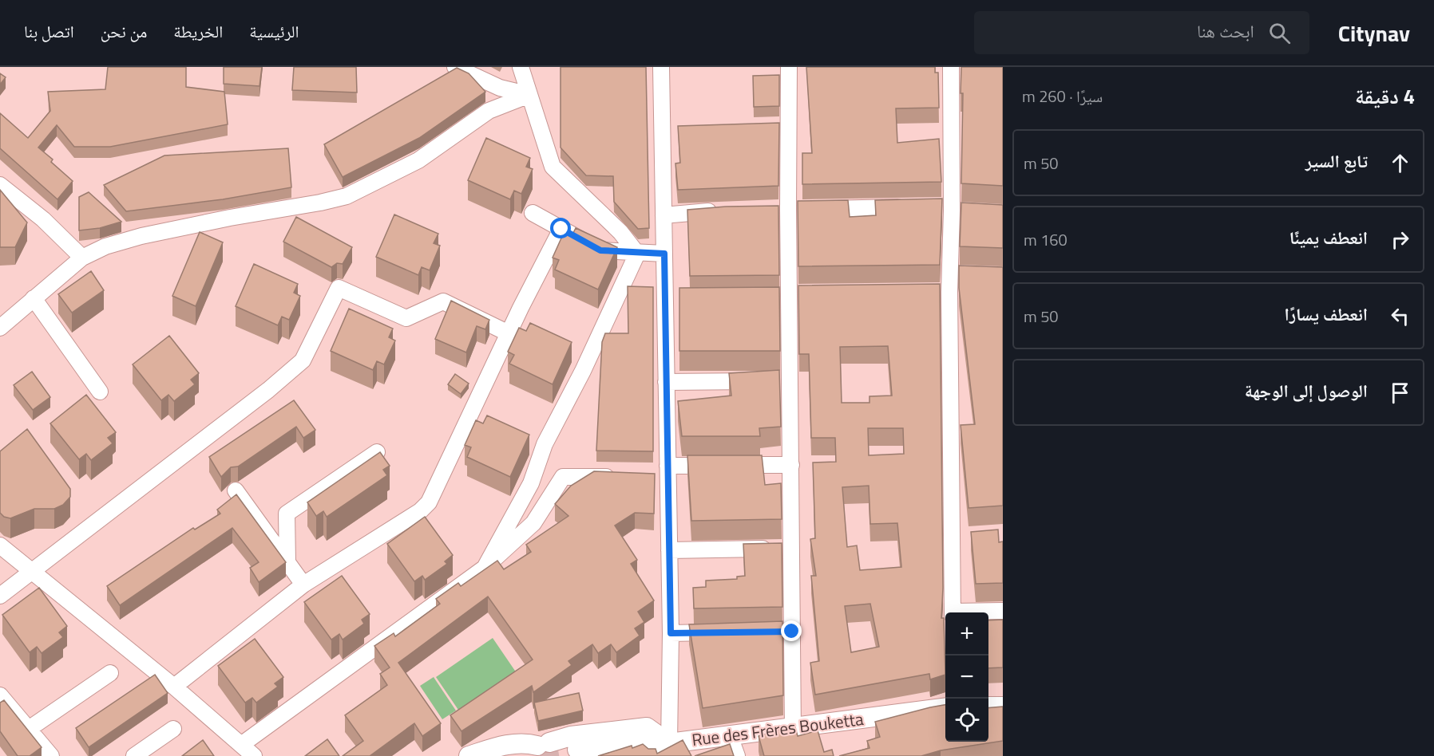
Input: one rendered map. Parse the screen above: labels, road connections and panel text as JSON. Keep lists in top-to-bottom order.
{
  "streets": {
    "main road": ["Rue des Frères Bouketta"]
  },
  "page": {
    "header": "Citynav",
    "search": "ابحث هنا",
    "nav": [
      "الرئيسية",
      "الخريطة",
      "من نحن",
      "اتصل بنا"
    ],
    "heading": ["4 دقيقة", "سيرًا · 260 m"],
    "list": [
      ["تابع السير", "50 m"],
      ["انعطف يمينًا", "160 m"],
      ["انعطف يسارًا", "50 m"],
      "الوصول إلى الوجهة"
    ],
    "map_buttons": ["+", "−"]
  }
}
